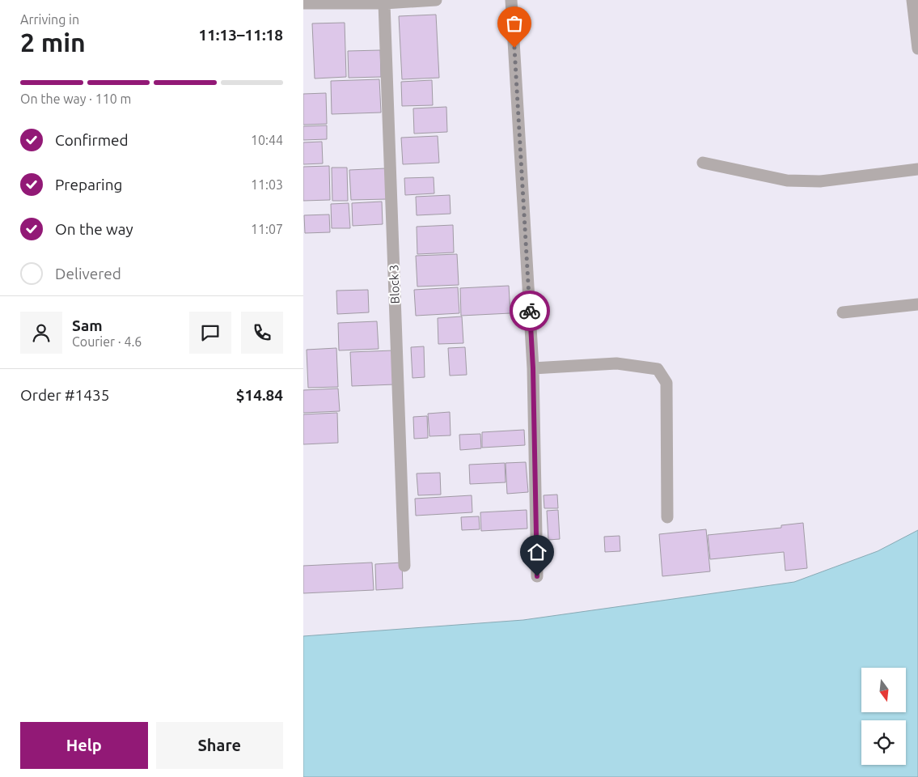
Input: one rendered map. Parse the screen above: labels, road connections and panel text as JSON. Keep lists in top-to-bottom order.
{
  "streets": {
    "street": ["Block 3"]
  },
  "north": "bottom",
  "page": {
    "heading": ["2 min", "Arriving in", "11:13–11:18"],
    "panel": [
      "Sam",
      "Courier · 4.6",
      "Order #1435",
      "$14.84"
    ],
    "bar": "On the way · 110 m",
    "list": [
      ["Confirmed", "10:44"],
      ["Preparing", "11:03"],
      ["On the way", "11:07"],
      "Delivered"
    ],
    "buttons": ["Help", "Share"]
  }
}
